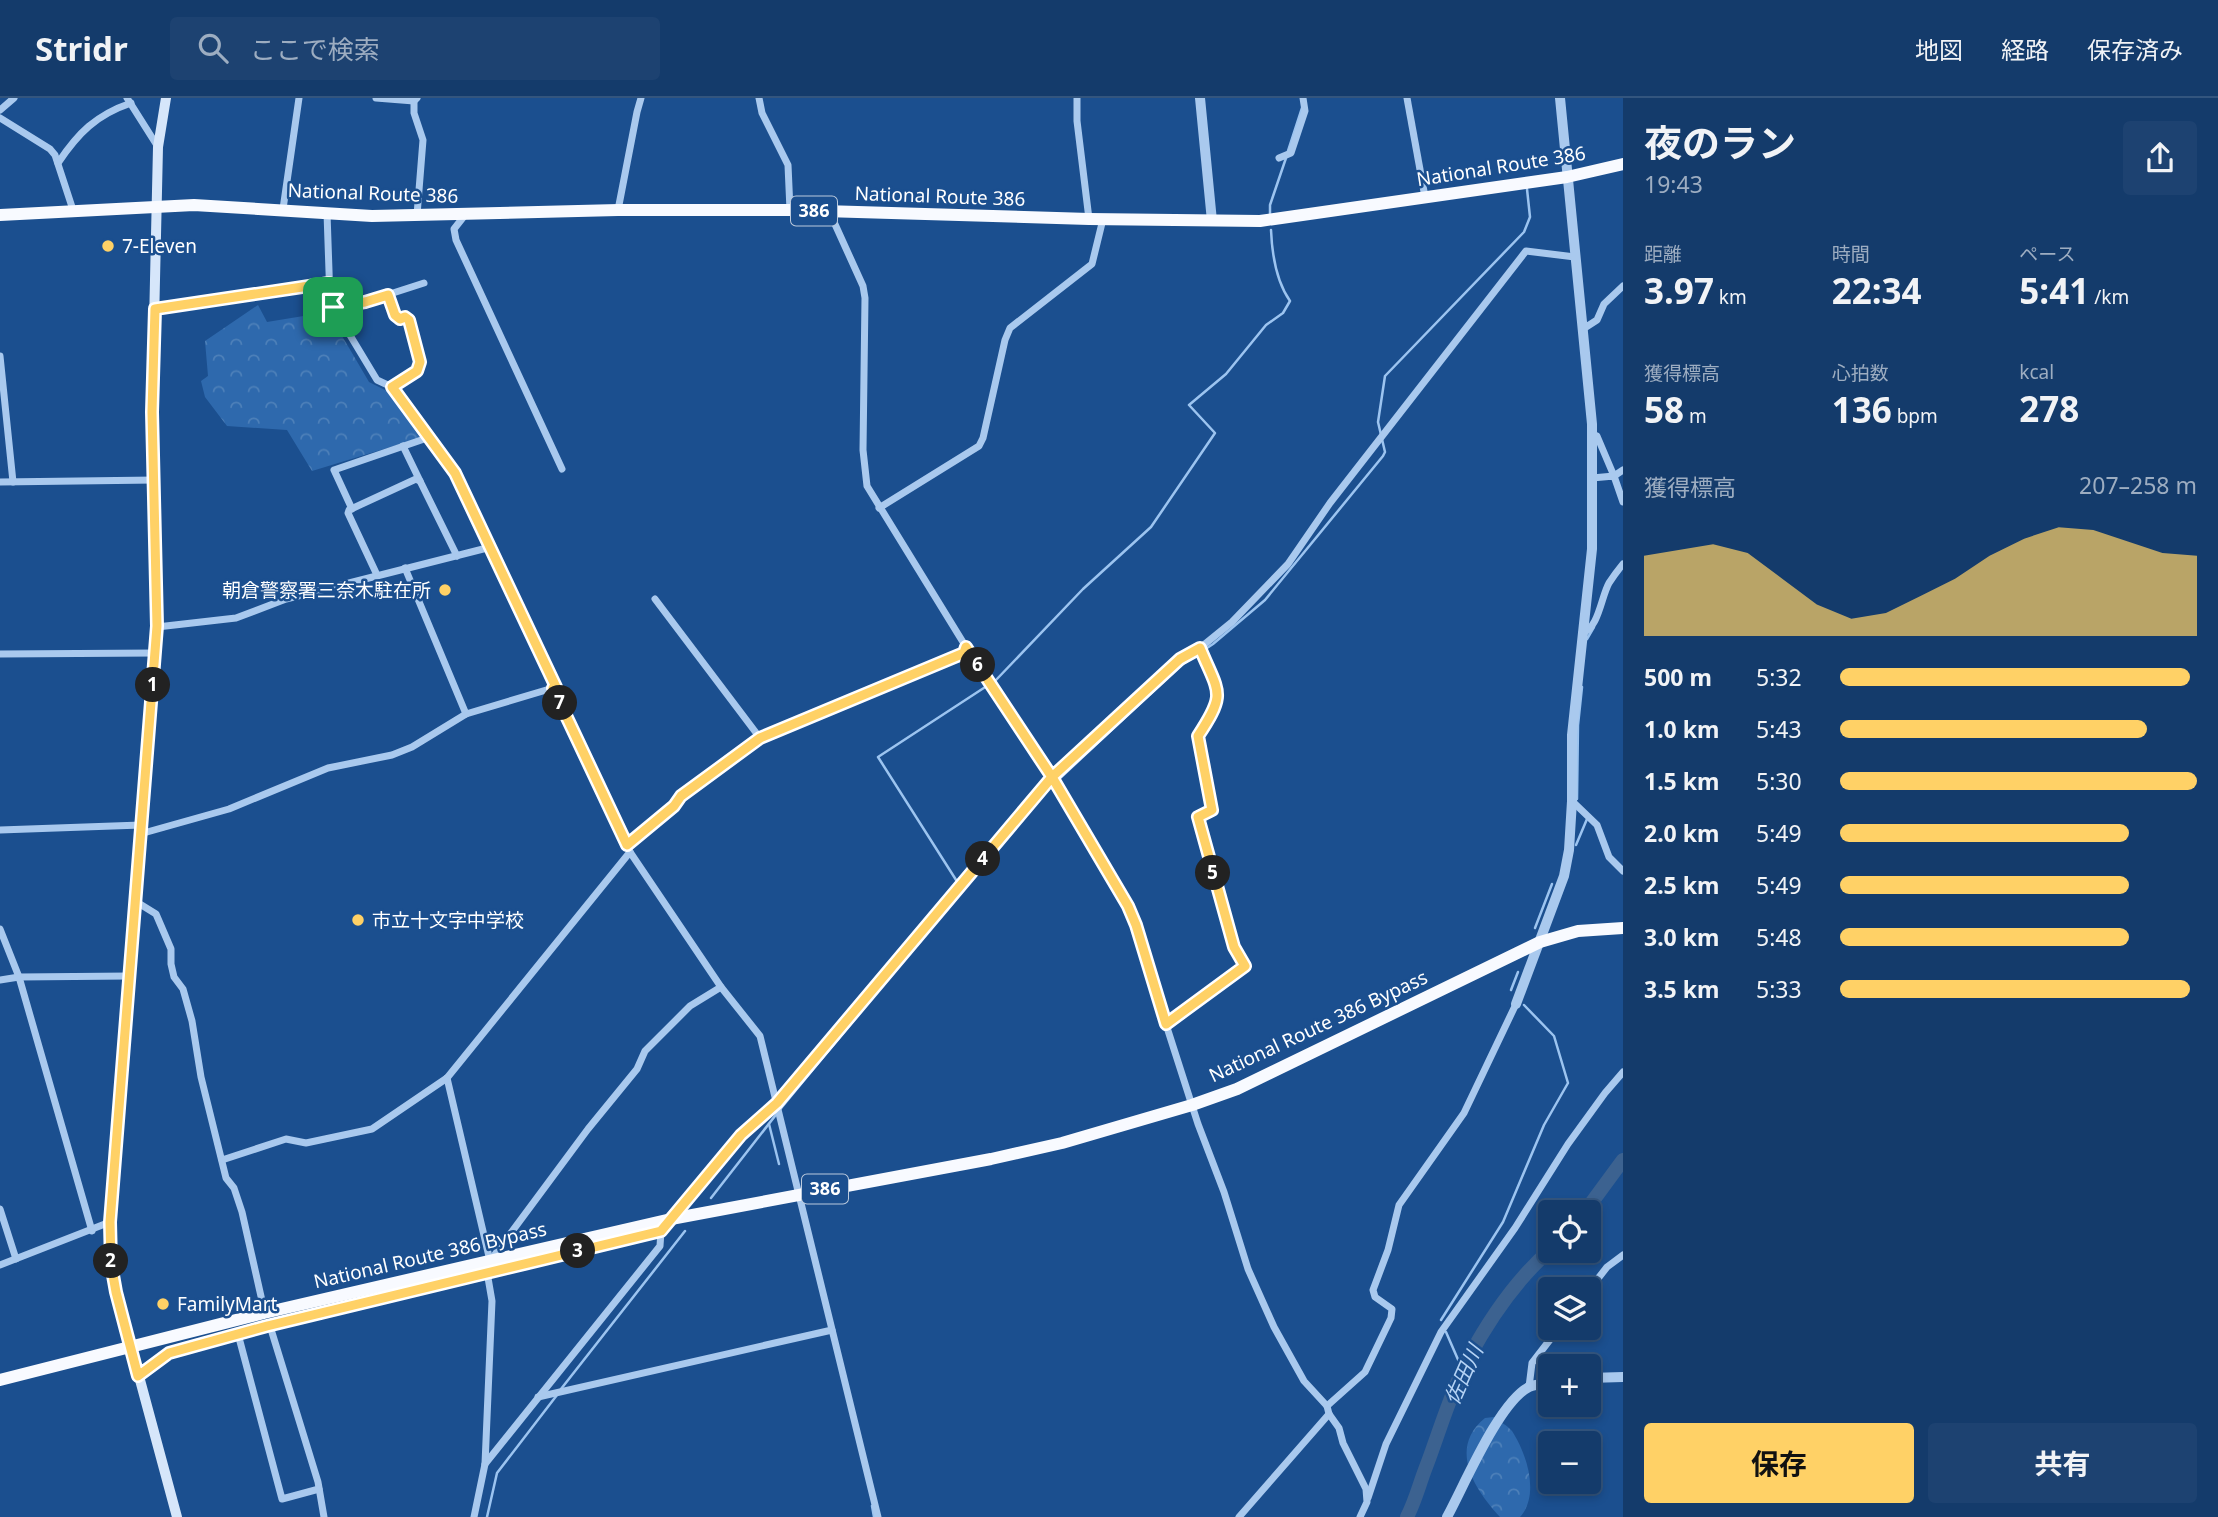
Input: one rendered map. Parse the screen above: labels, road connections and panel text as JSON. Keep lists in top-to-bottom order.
{
  "streets": {
    "highway": ["National Route 386", "386", "National Route 386 Bypass"]
  },
  "water": ["佐田川"],
  "places": [
    "7-Eleven",
    "朝倉警察署三奈木駐在所",
    "市立十文字中学校",
    "FamilyMart"
  ],
  "page": {
    "header": "Stridr",
    "search": "ここで検索",
    "nav": ["地図", "経路", "保存済み"],
    "heading": ["夜のラン", "19:43"],
    "stats": [
      ["距離", "3.97 km"],
      ["時間", "22:34"],
      ["ペース", "5:41 /km"],
      ["獲得標高", "58 m"],
      ["心拍数", "136 bpm"],
      ["kcal", "278"]
    ],
    "chart": ["獲得標高", "207–258 m"],
    "pins": [
      "6",
      "1",
      "7",
      "4",
      "5",
      "3",
      "2"
    ],
    "list": [
      {
        "name": "500 m",
        "note": "5:32"
      },
      {
        "name": "1.0 km",
        "note": "5:43"
      },
      {
        "name": "1.5 km",
        "note": "5:30"
      },
      {
        "name": "2.0 km",
        "note": "5:49"
      },
      {
        "name": "2.5 km",
        "note": "5:49"
      },
      {
        "name": "3.0 km",
        "note": "5:48"
      },
      {
        "name": "3.5 km",
        "note": "5:33"
      }
    ],
    "map_buttons": ["+", "−"],
    "buttons": ["保存", "共有"]
  }
}
